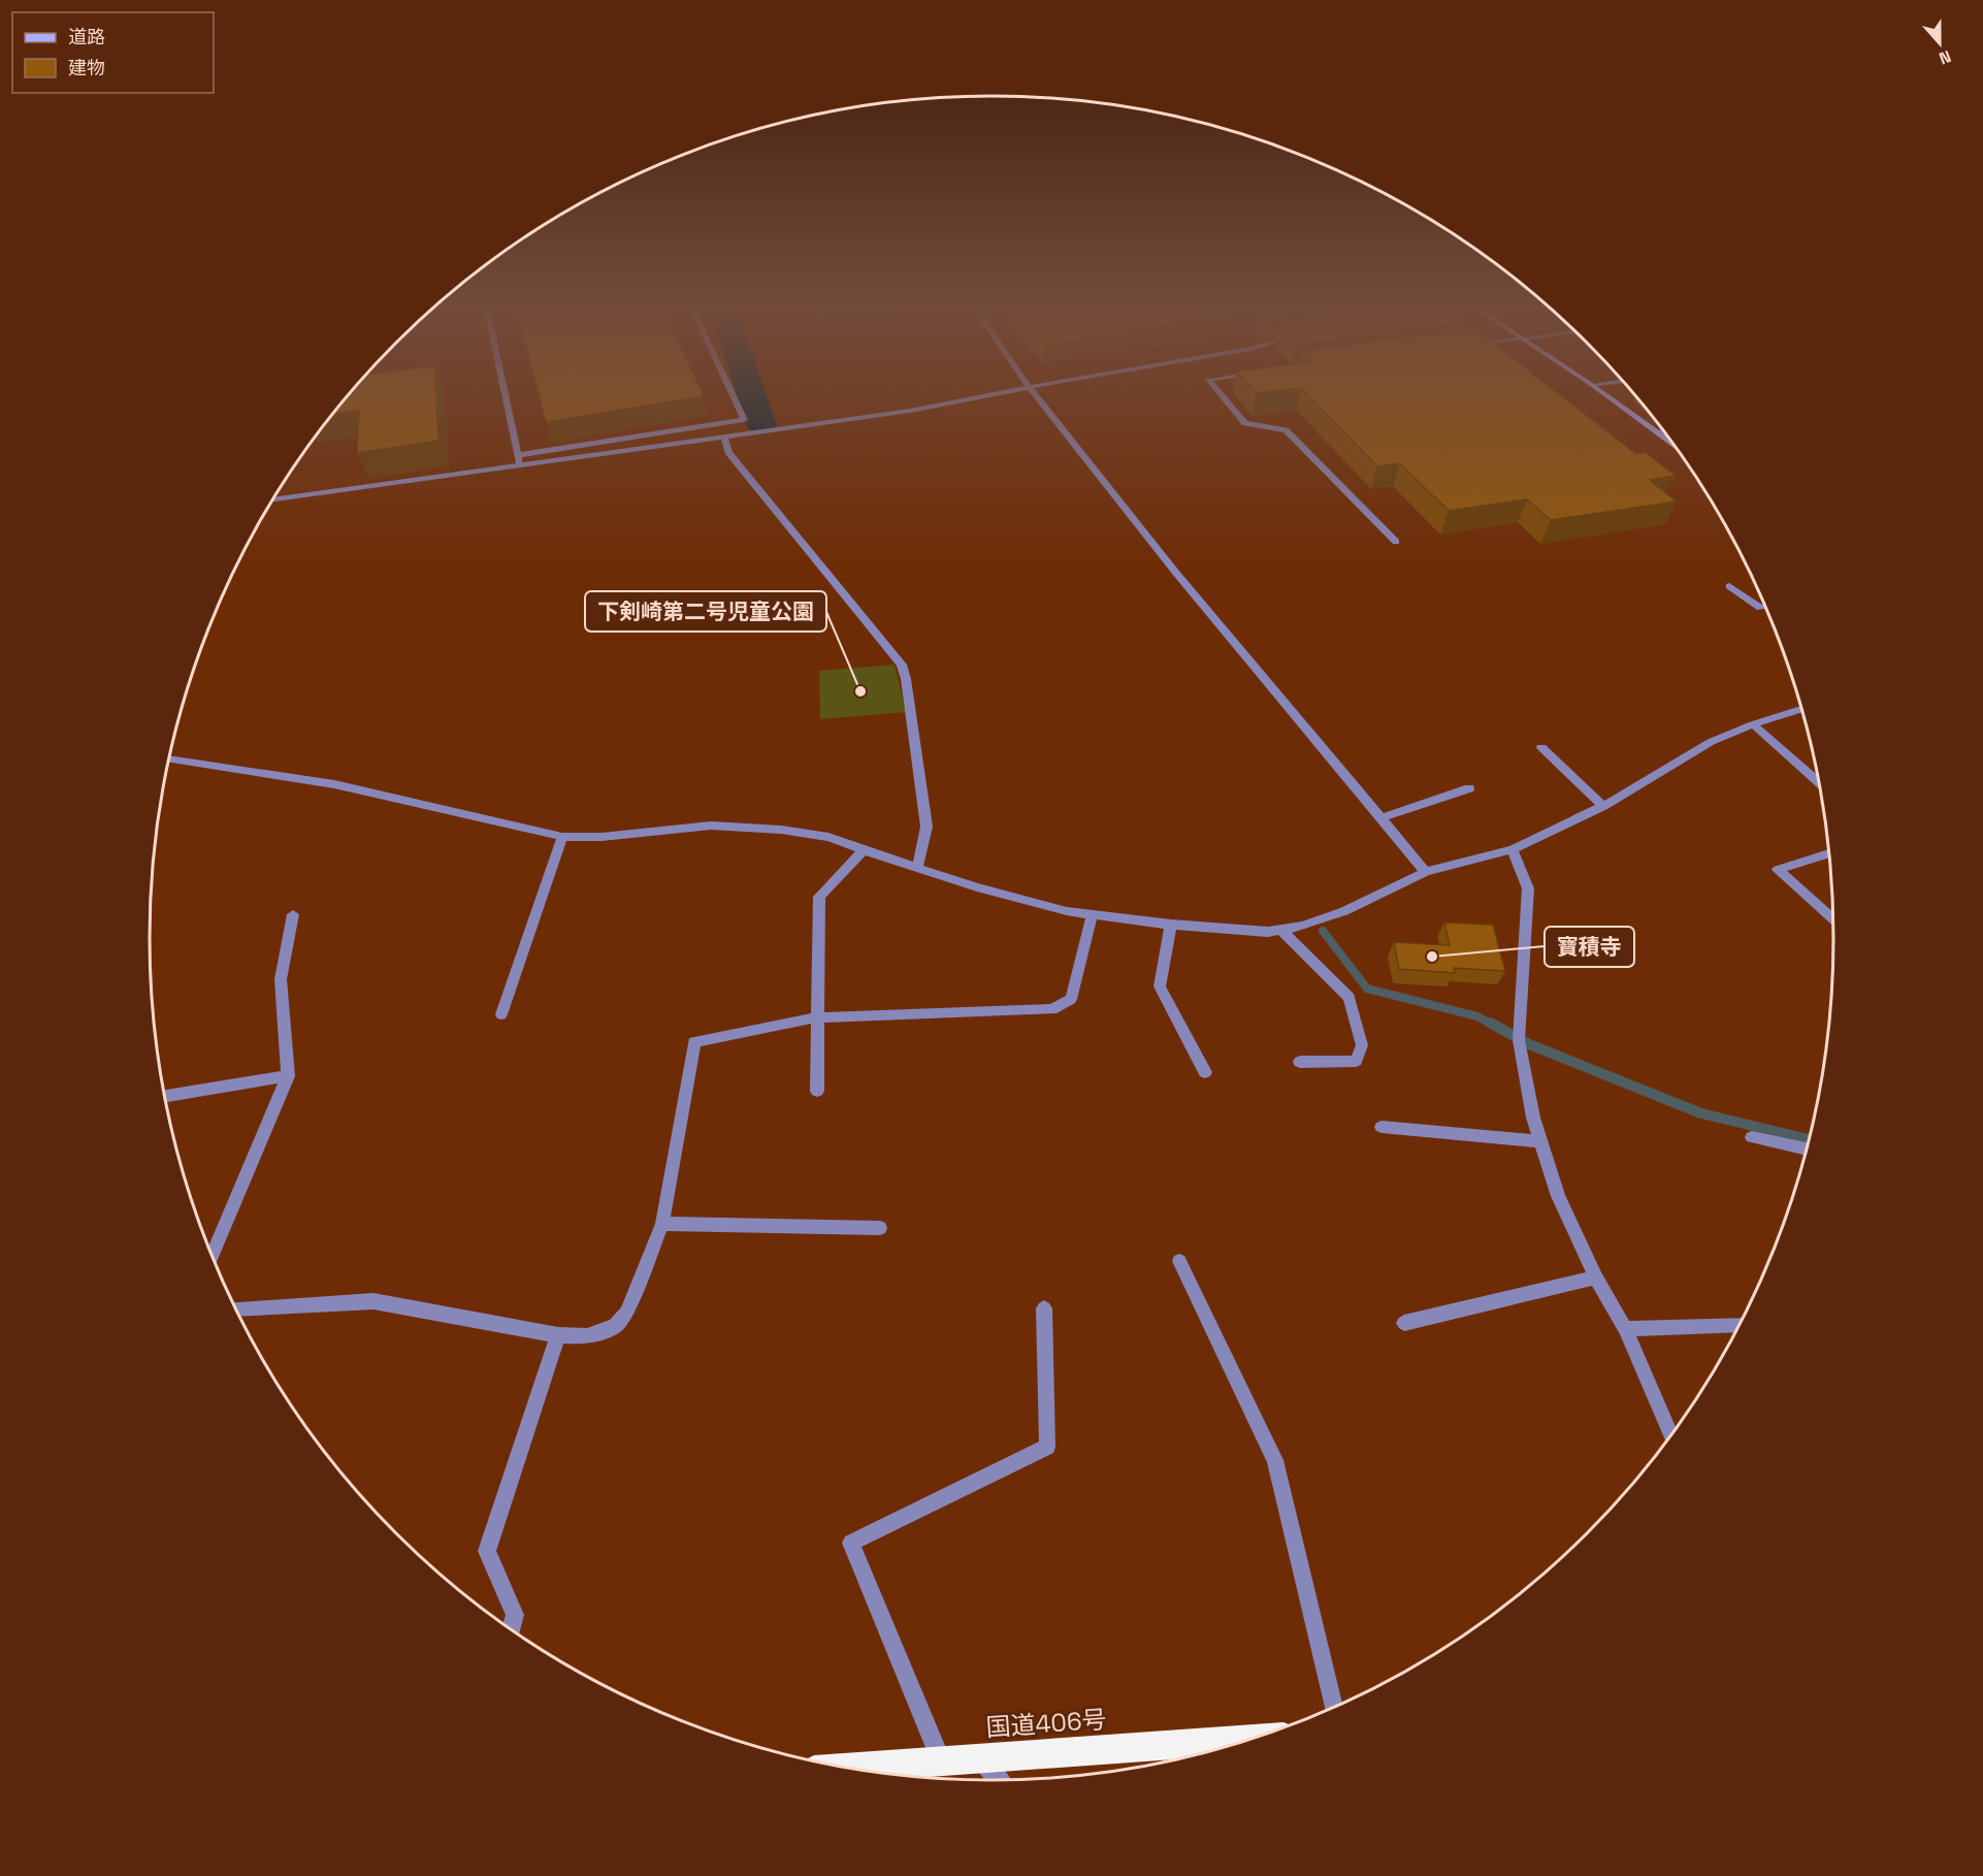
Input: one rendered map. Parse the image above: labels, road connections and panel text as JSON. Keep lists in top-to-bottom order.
{
  "streets": {
    "highway": ["国道406号"]
  },
  "places": ["下剣崎第二号児童公園", "寶積寺"],
  "legend": ["道路", "建物"],
  "north": "bottom"
}
